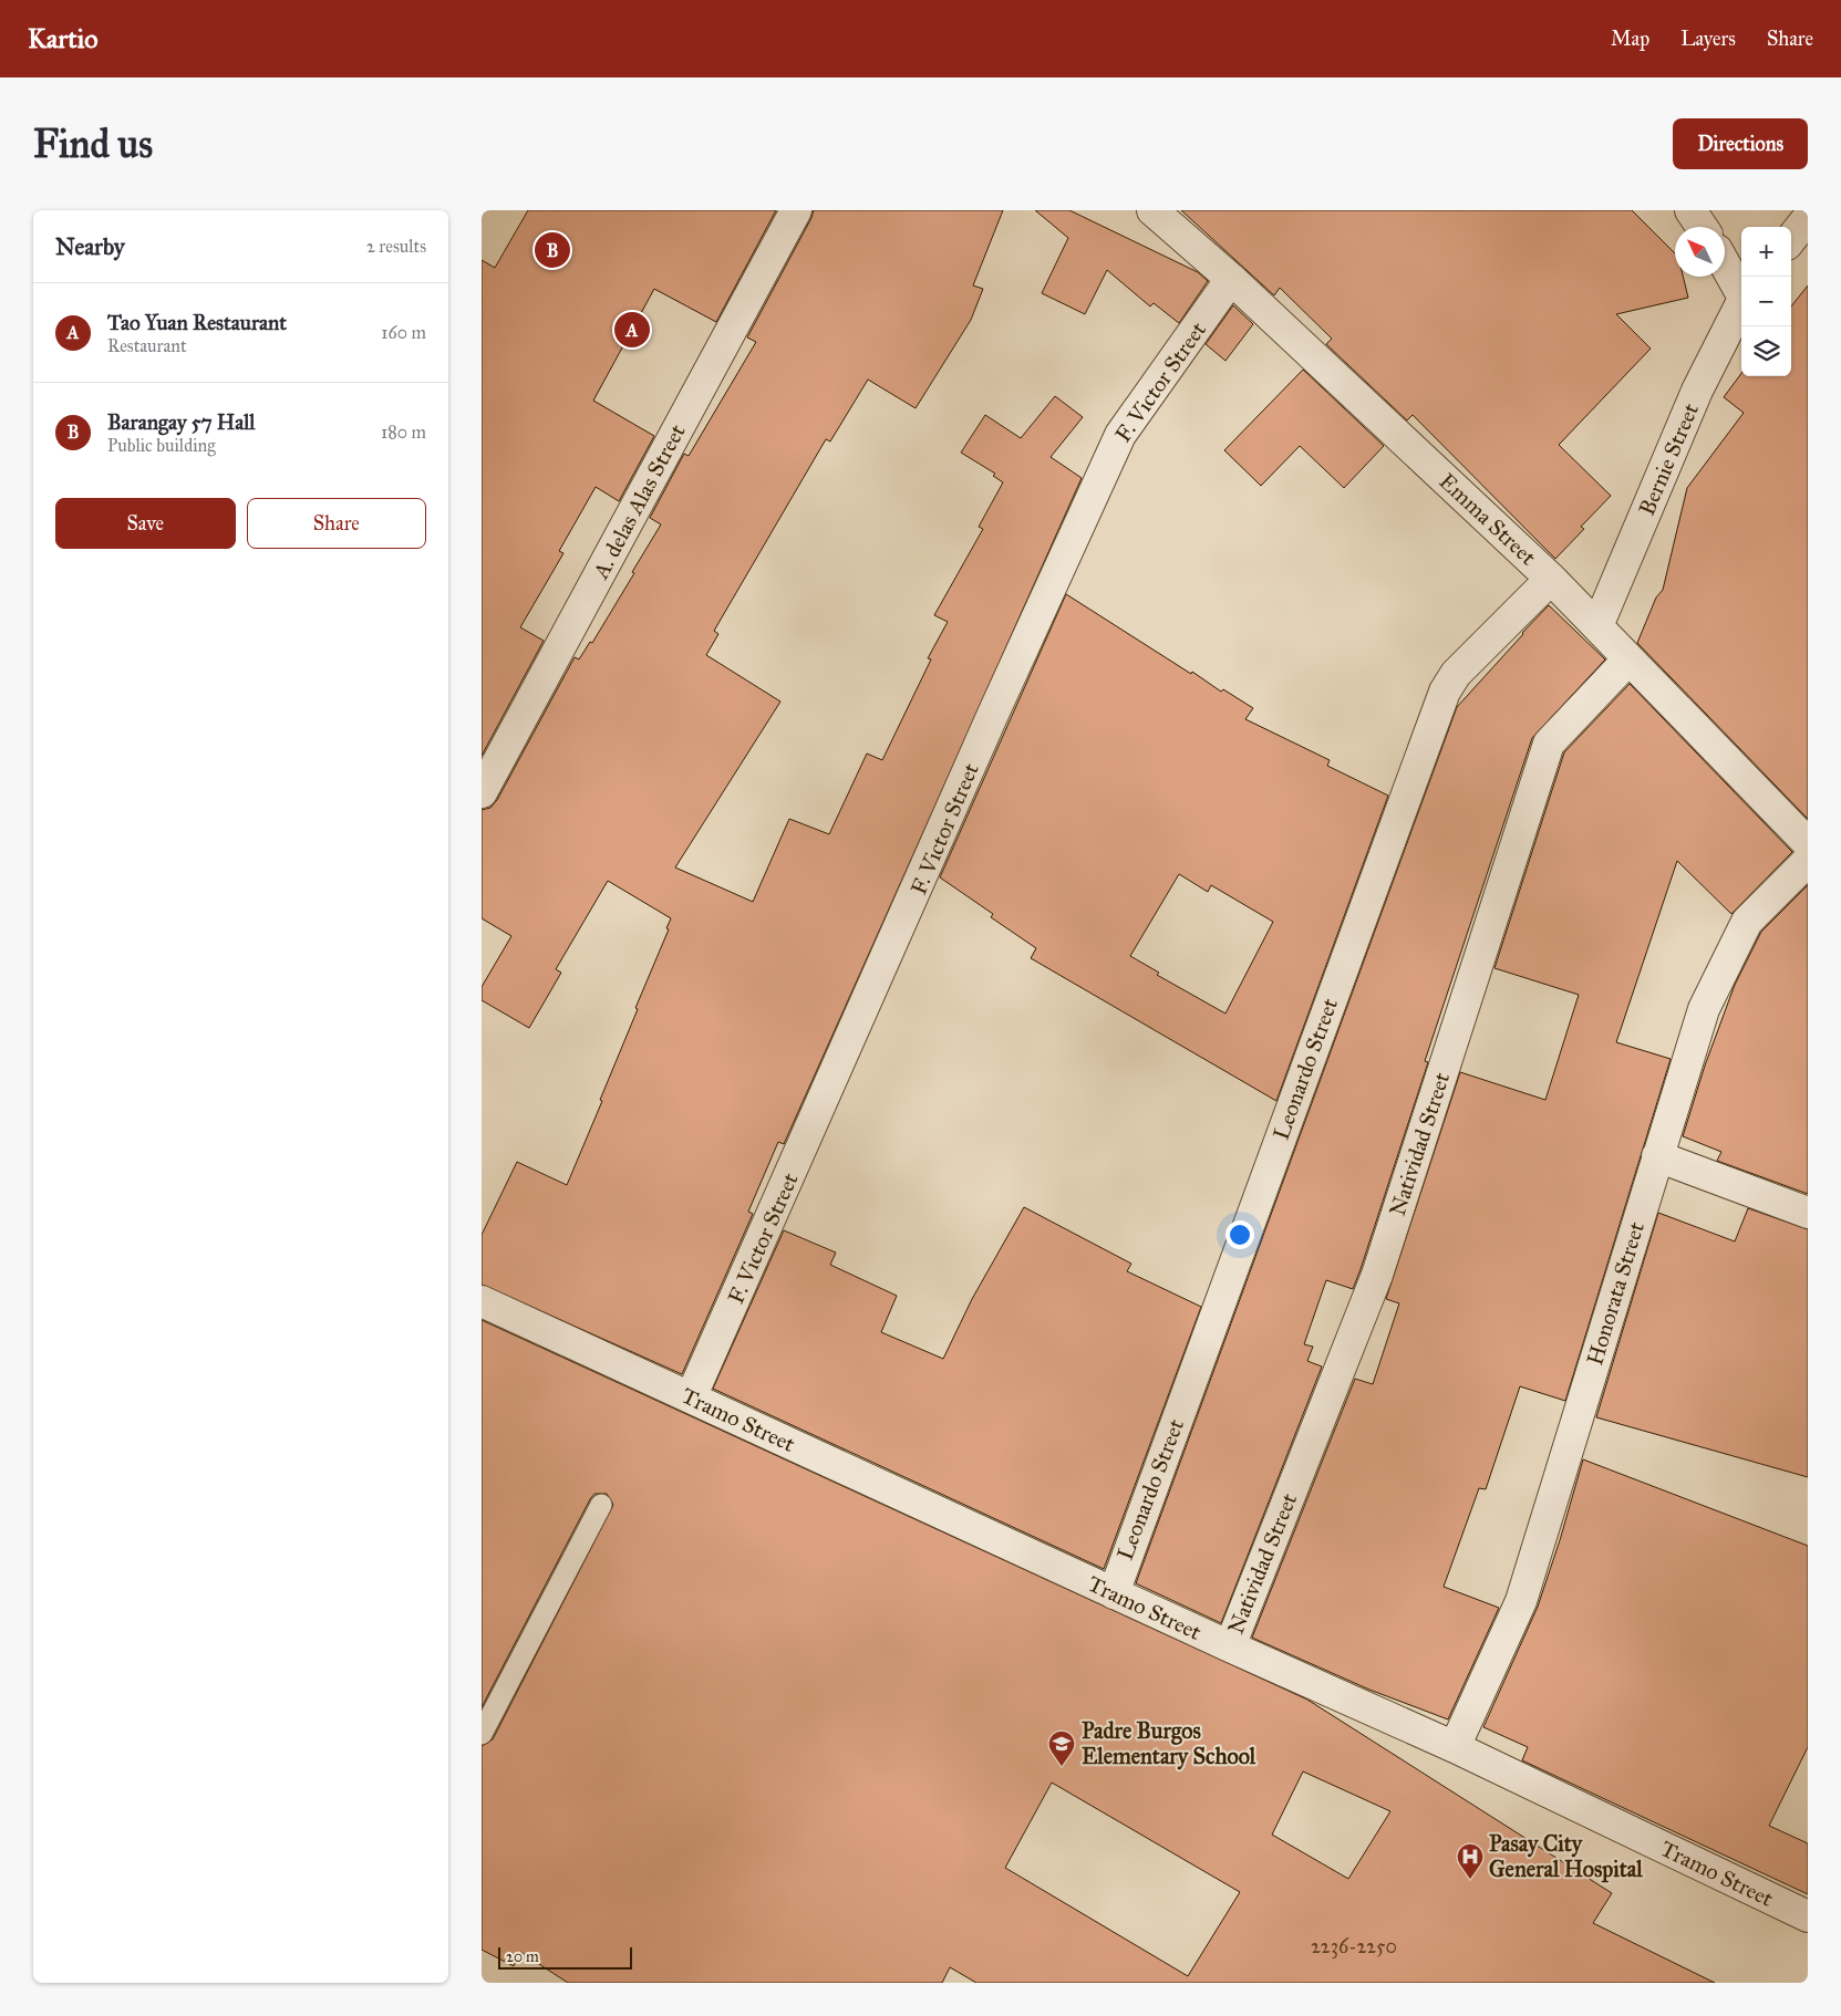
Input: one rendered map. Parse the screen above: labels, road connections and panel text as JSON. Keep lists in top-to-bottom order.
{
  "streets": {
    "street": [
      "F. Victor Street",
      "Bernie Street",
      "A. delas Alas Street",
      "Emma Street",
      "Leonardo Street",
      "Natividad Street",
      "Honorata Street",
      "Tramo Street"
    ]
  },
  "crossings": [
    ["F. Victor Street", "Emma Street"],
    ["F. Victor Street", "Tramo Street"],
    ["Bernie Street", "Emma Street"],
    ["Emma Street", "Leonardo Street"],
    ["Emma Street", "Natividad Street"],
    ["Leonardo Street", "Tramo Street"],
    ["Natividad Street", "Tramo Street"],
    ["Honorata Street", "Tramo Street"]
  ],
  "places": {
    "school or university": ["Padre Burgos Elementary School"],
    "hospital": ["Pasay City General Hospital"]
  },
  "house_numbers": ["2236-2250"],
  "scale_bar": "20 m",
  "north": "top left",
  "page": {
    "header": "Kartio",
    "nav": ["Map", "Layers", "Share"],
    "buttons": [
      "Directions",
      ["Save", "Share"]
    ],
    "title": "Find us",
    "heading": ["Nearby", "2 results"],
    "map_buttons": ["+", "−"],
    "pins": ["B", "A"],
    "list": [
      {
        "mark": "A",
        "name": "Tao Yuan Restaurant",
        "note": "Restaurant",
        "value": "160 m"
      },
      {
        "mark": "B",
        "name": "Barangay 57 Hall",
        "note": "Public building",
        "value": "180 m"
      }
    ],
    "scale": "20 m"
  }
}
